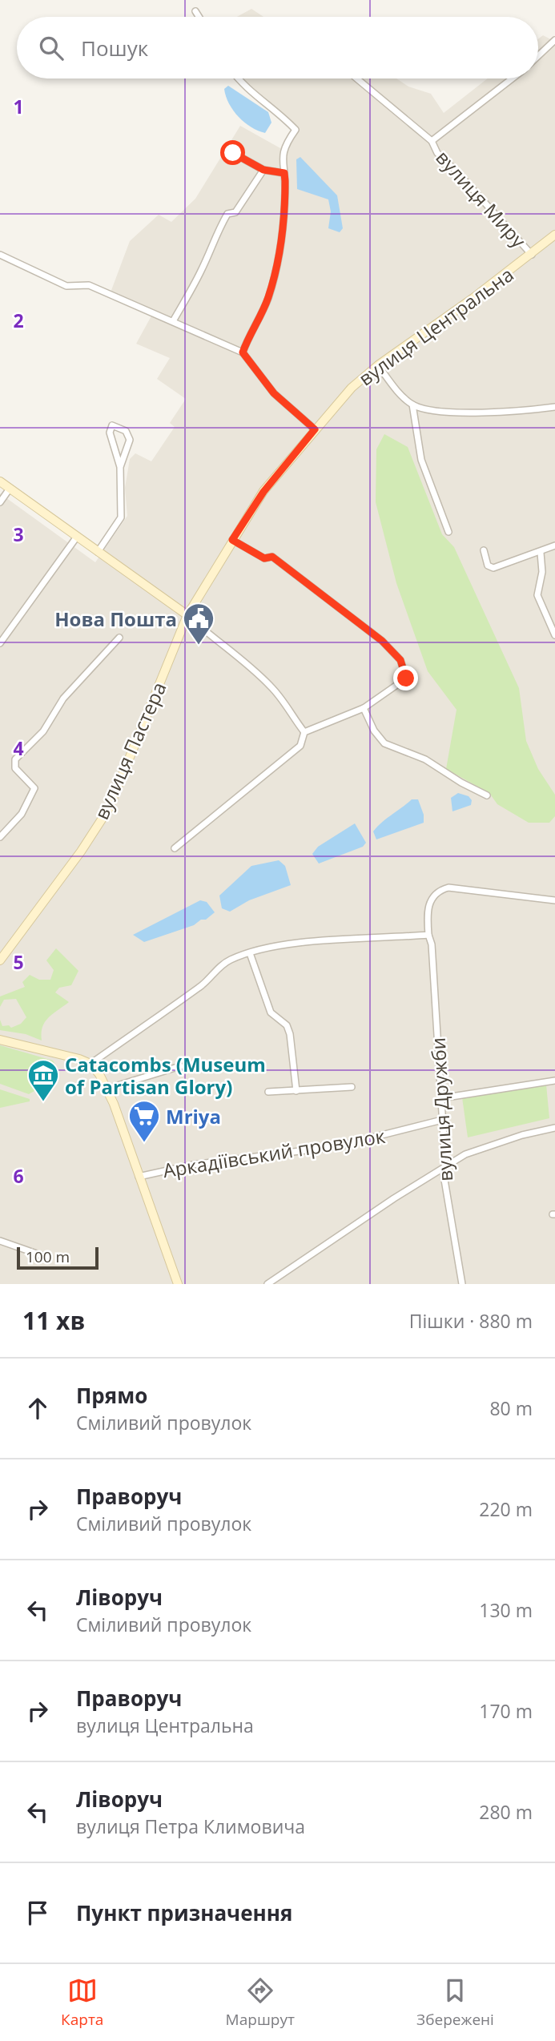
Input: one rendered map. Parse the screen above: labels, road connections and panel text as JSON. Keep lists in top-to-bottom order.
{
  "streets": {
    "street": [
      "вулиця Миру",
      "вулиця Центральна",
      "вулиця Пастера",
      "вулиця Дружби",
      "Аркадіївський провулок"
    ]
  },
  "crossings": [
    ["вулиця Миру", "вулиця Центральна"],
    ["вулиця Центральна", "вулиця Пастера"],
    ["вулиця Дружби", "Аркадіївський провулок"]
  ],
  "places": {
    "public building": ["Нова Пошта"],
    "museum": ["Catacombs (Museum of Partisan Glory)"],
    "supermarket": ["Mriya"]
  },
  "scale_bar": "100 m",
  "page": {
    "search": "Пошук",
    "scale": "100 m",
    "heading": ["11 хв", "Пішки · 880 m"],
    "list": [
      ["Прямо", "Сміливий провулок", "80 m"],
      ["Праворуч", "Сміливий провулок", "220 m"],
      ["Ліворуч", "Сміливий провулок", "130 m"],
      ["Праворуч", "вулиця Центральна", "170 m"],
      ["Ліворуч", "вулиця Петра Климовича", "280 m"],
      "Пункт призначення"
    ],
    "nav": ["Карта", "Маршрут", "Збережені"]
  },
  "grid": {
    "rows": [
      "1",
      "2",
      "3",
      "4",
      "5",
      "6"
    ]
  }
}
